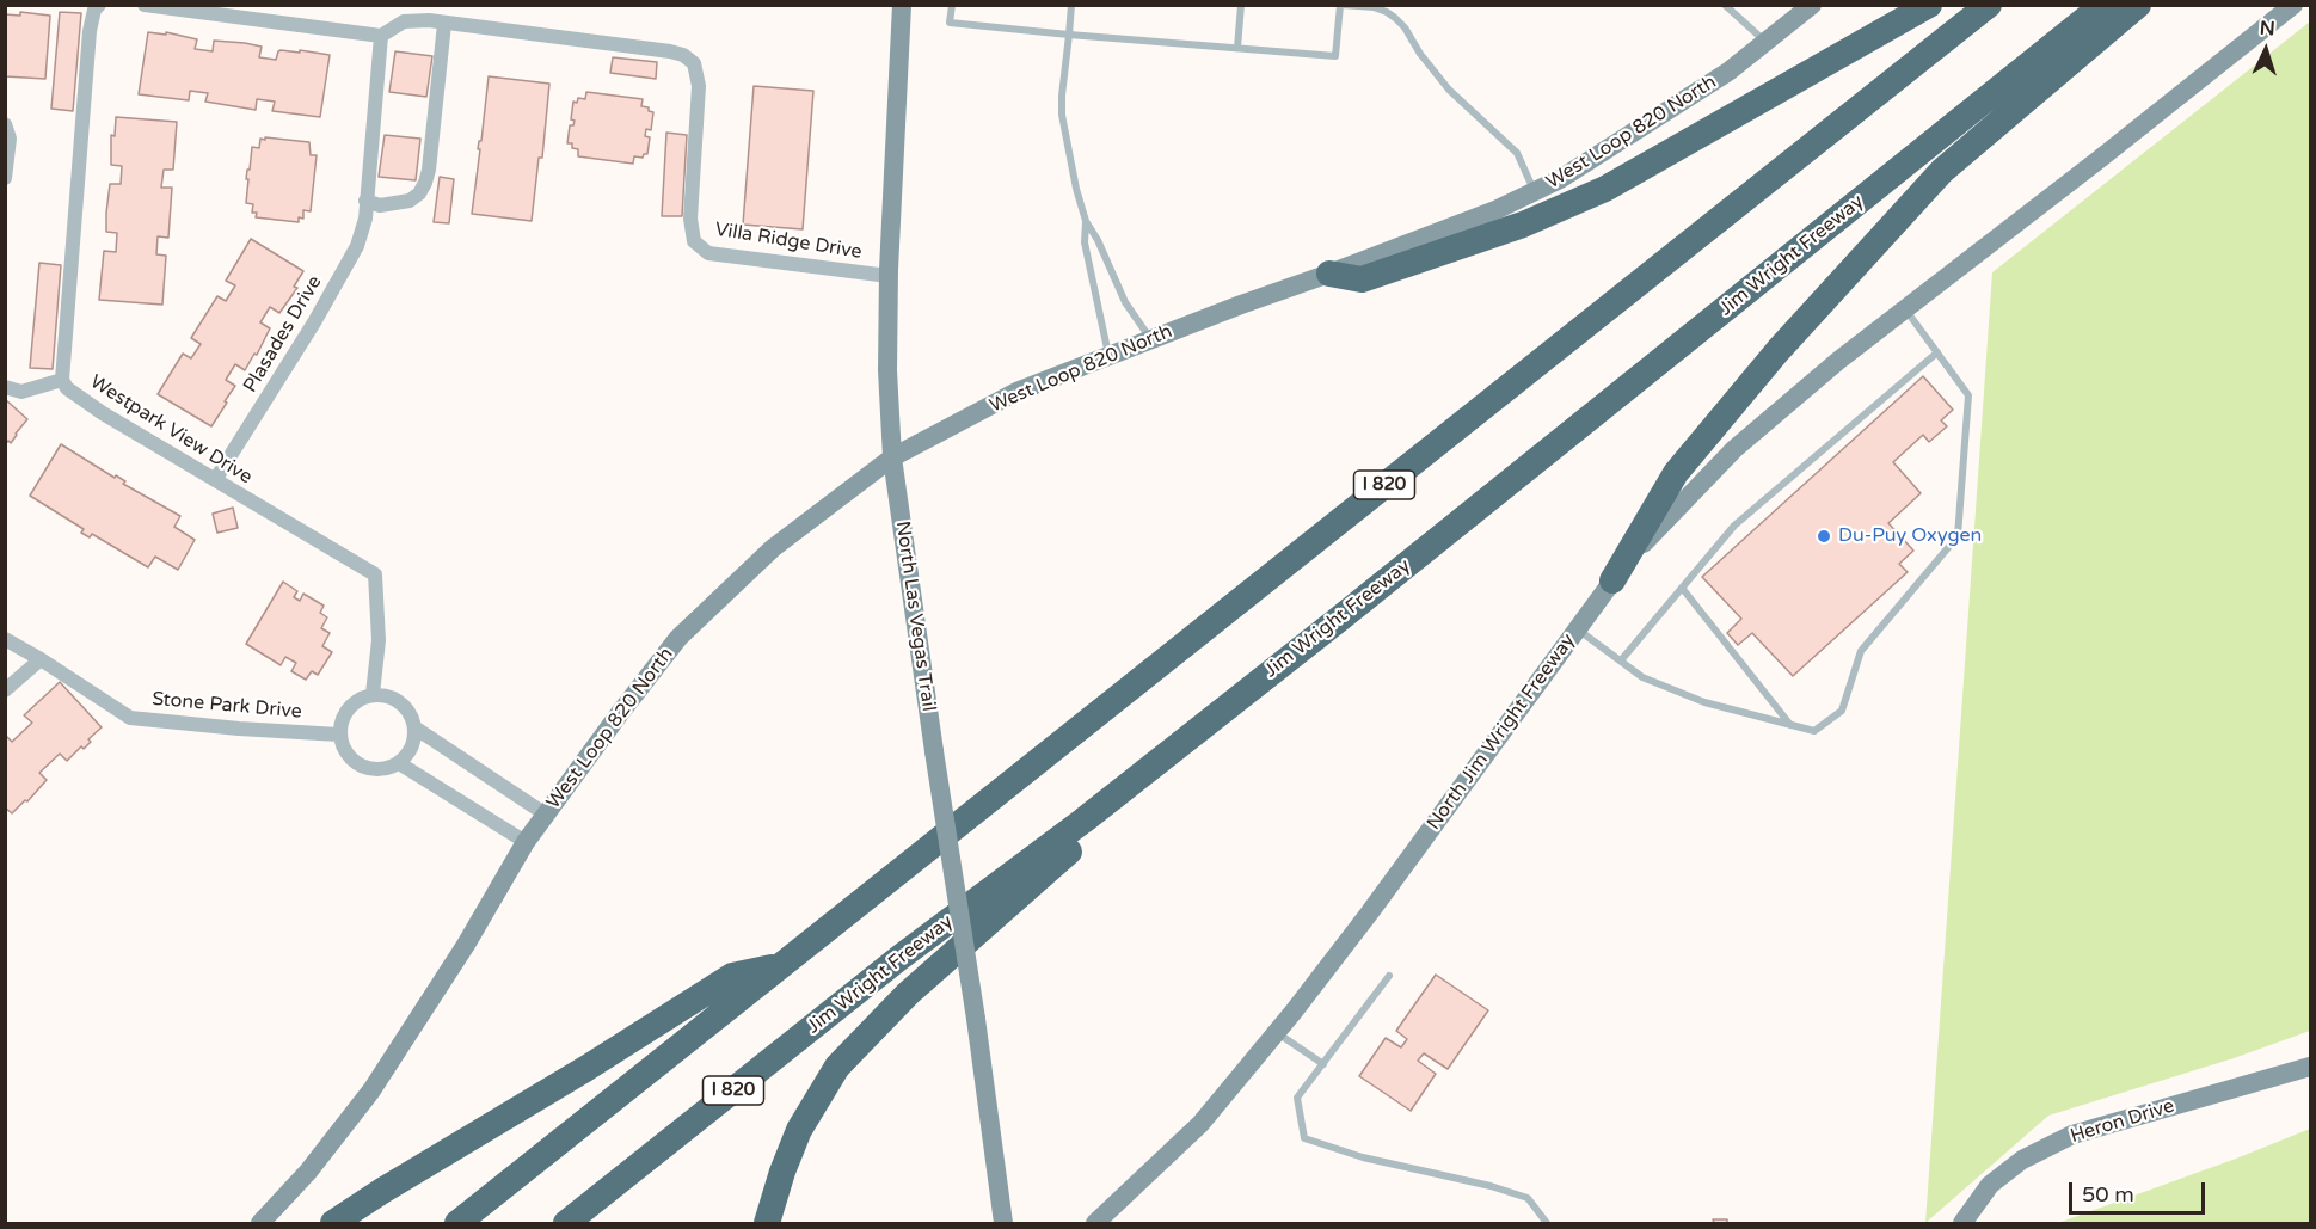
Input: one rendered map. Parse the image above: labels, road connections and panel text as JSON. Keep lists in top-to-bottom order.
{
  "streets": {
    "highway": ["Jim Wright Freeway", "I 820"],
    "street": [
      "West Loop 820 North",
      "Villa Ridge Drive",
      "Plasades Drive",
      "Westpark View Drive",
      "North Las Vegas Trail",
      "Stone Park Drive",
      "North Jim Wright Freeway",
      "Heron Drive"
    ]
  },
  "crossings": [
    ["West Loop 820 North", "North Las Vegas Trail"],
    ["Villa Ridge Drive", "Plasades Drive"],
    ["Villa Ridge Drive", "North Las Vegas Trail"],
    ["Plasades Drive", "Westpark View Drive"],
    ["Westpark View Drive", "Stone Park Drive"]
  ],
  "places": ["Du-Puy Oxygen"],
  "scale_bar": "50 m",
  "north": "top"
}
